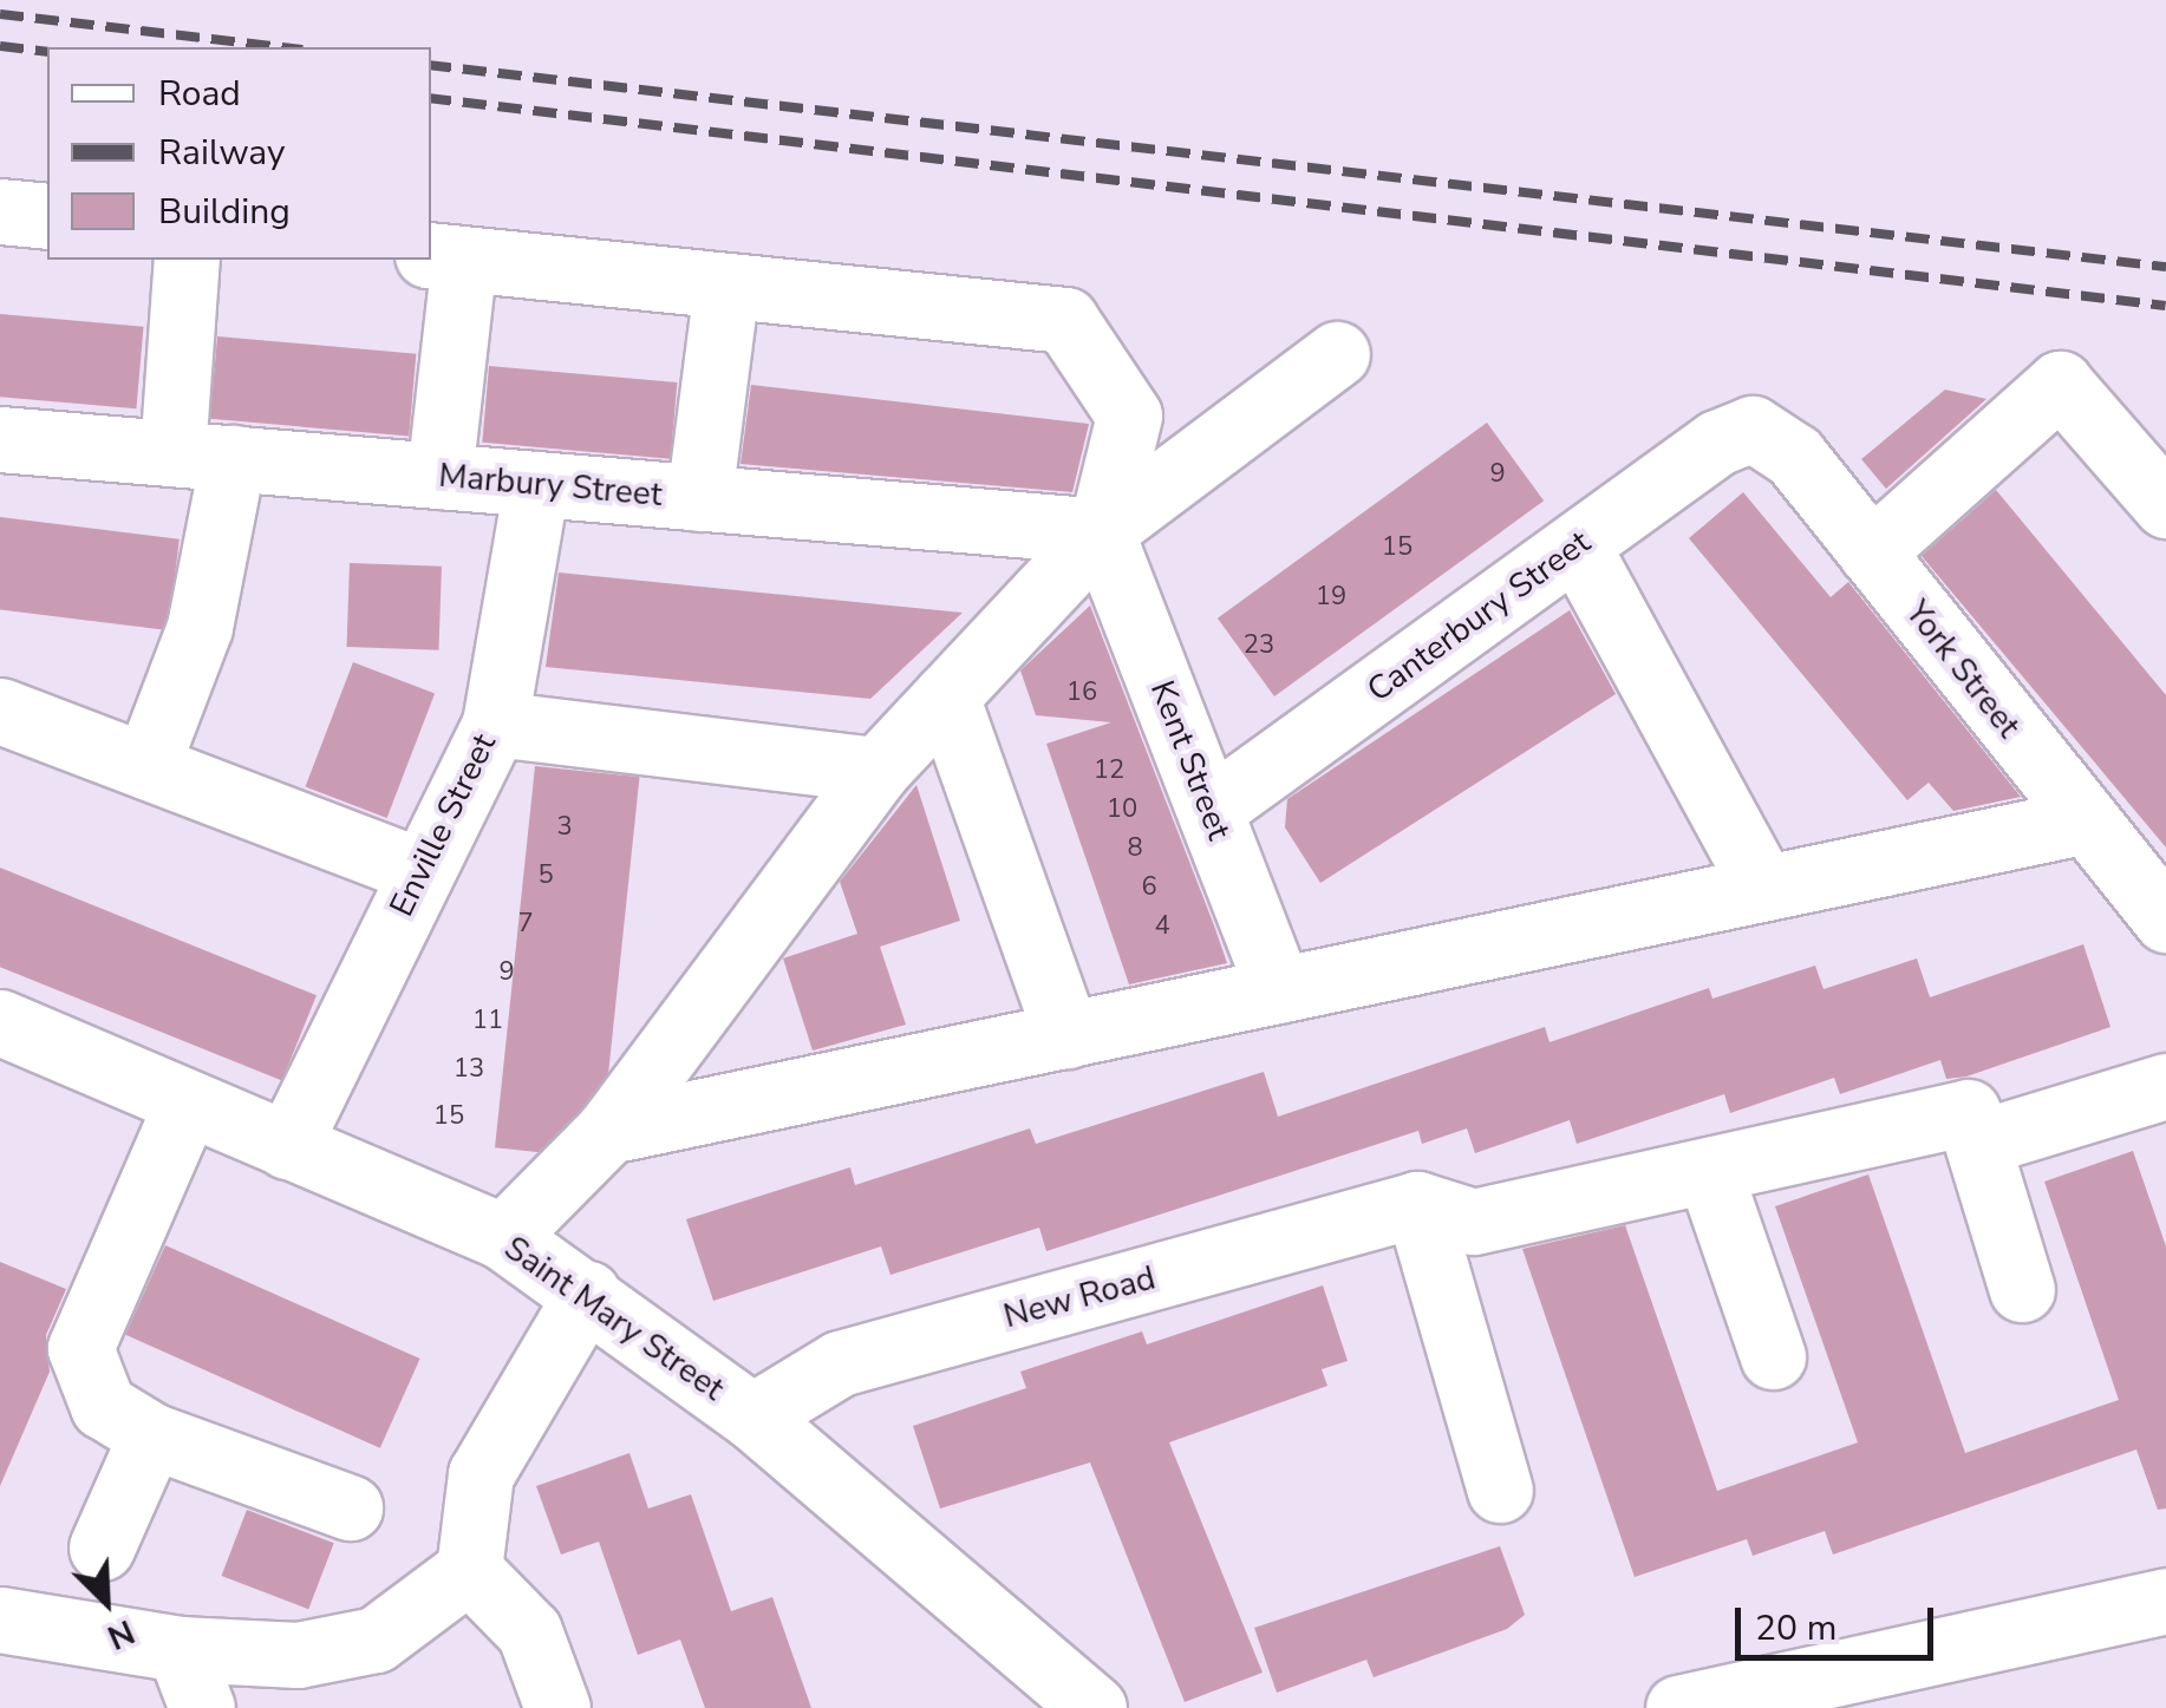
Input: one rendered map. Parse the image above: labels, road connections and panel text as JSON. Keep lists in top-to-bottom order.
{
  "streets": {
    "main road": [
      "Marbury Street",
      "Canterbury Street",
      "York Street",
      "Kent Street",
      "Enville Street",
      "New Road",
      "Saint Mary Street"
    ]
  },
  "crossings": [
    ["Marbury Street", "Kent Street"],
    ["Marbury Street", "Enville Street"],
    ["Canterbury Street", "York Street"],
    ["Canterbury Street", "Kent Street"],
    ["Enville Street", "Saint Mary Street"],
    ["New Road", "Saint Mary Street"]
  ],
  "house_numbers": [
    "9",
    "15",
    "19",
    "23",
    "16",
    "12",
    "10",
    "3",
    "8",
    "5",
    "6",
    "7",
    "4",
    "9",
    "11",
    "13",
    "15"
  ],
  "legend": ["Road", "Railway", "Building"],
  "scale_bar": "20 m",
  "north": "bottom right"
}
